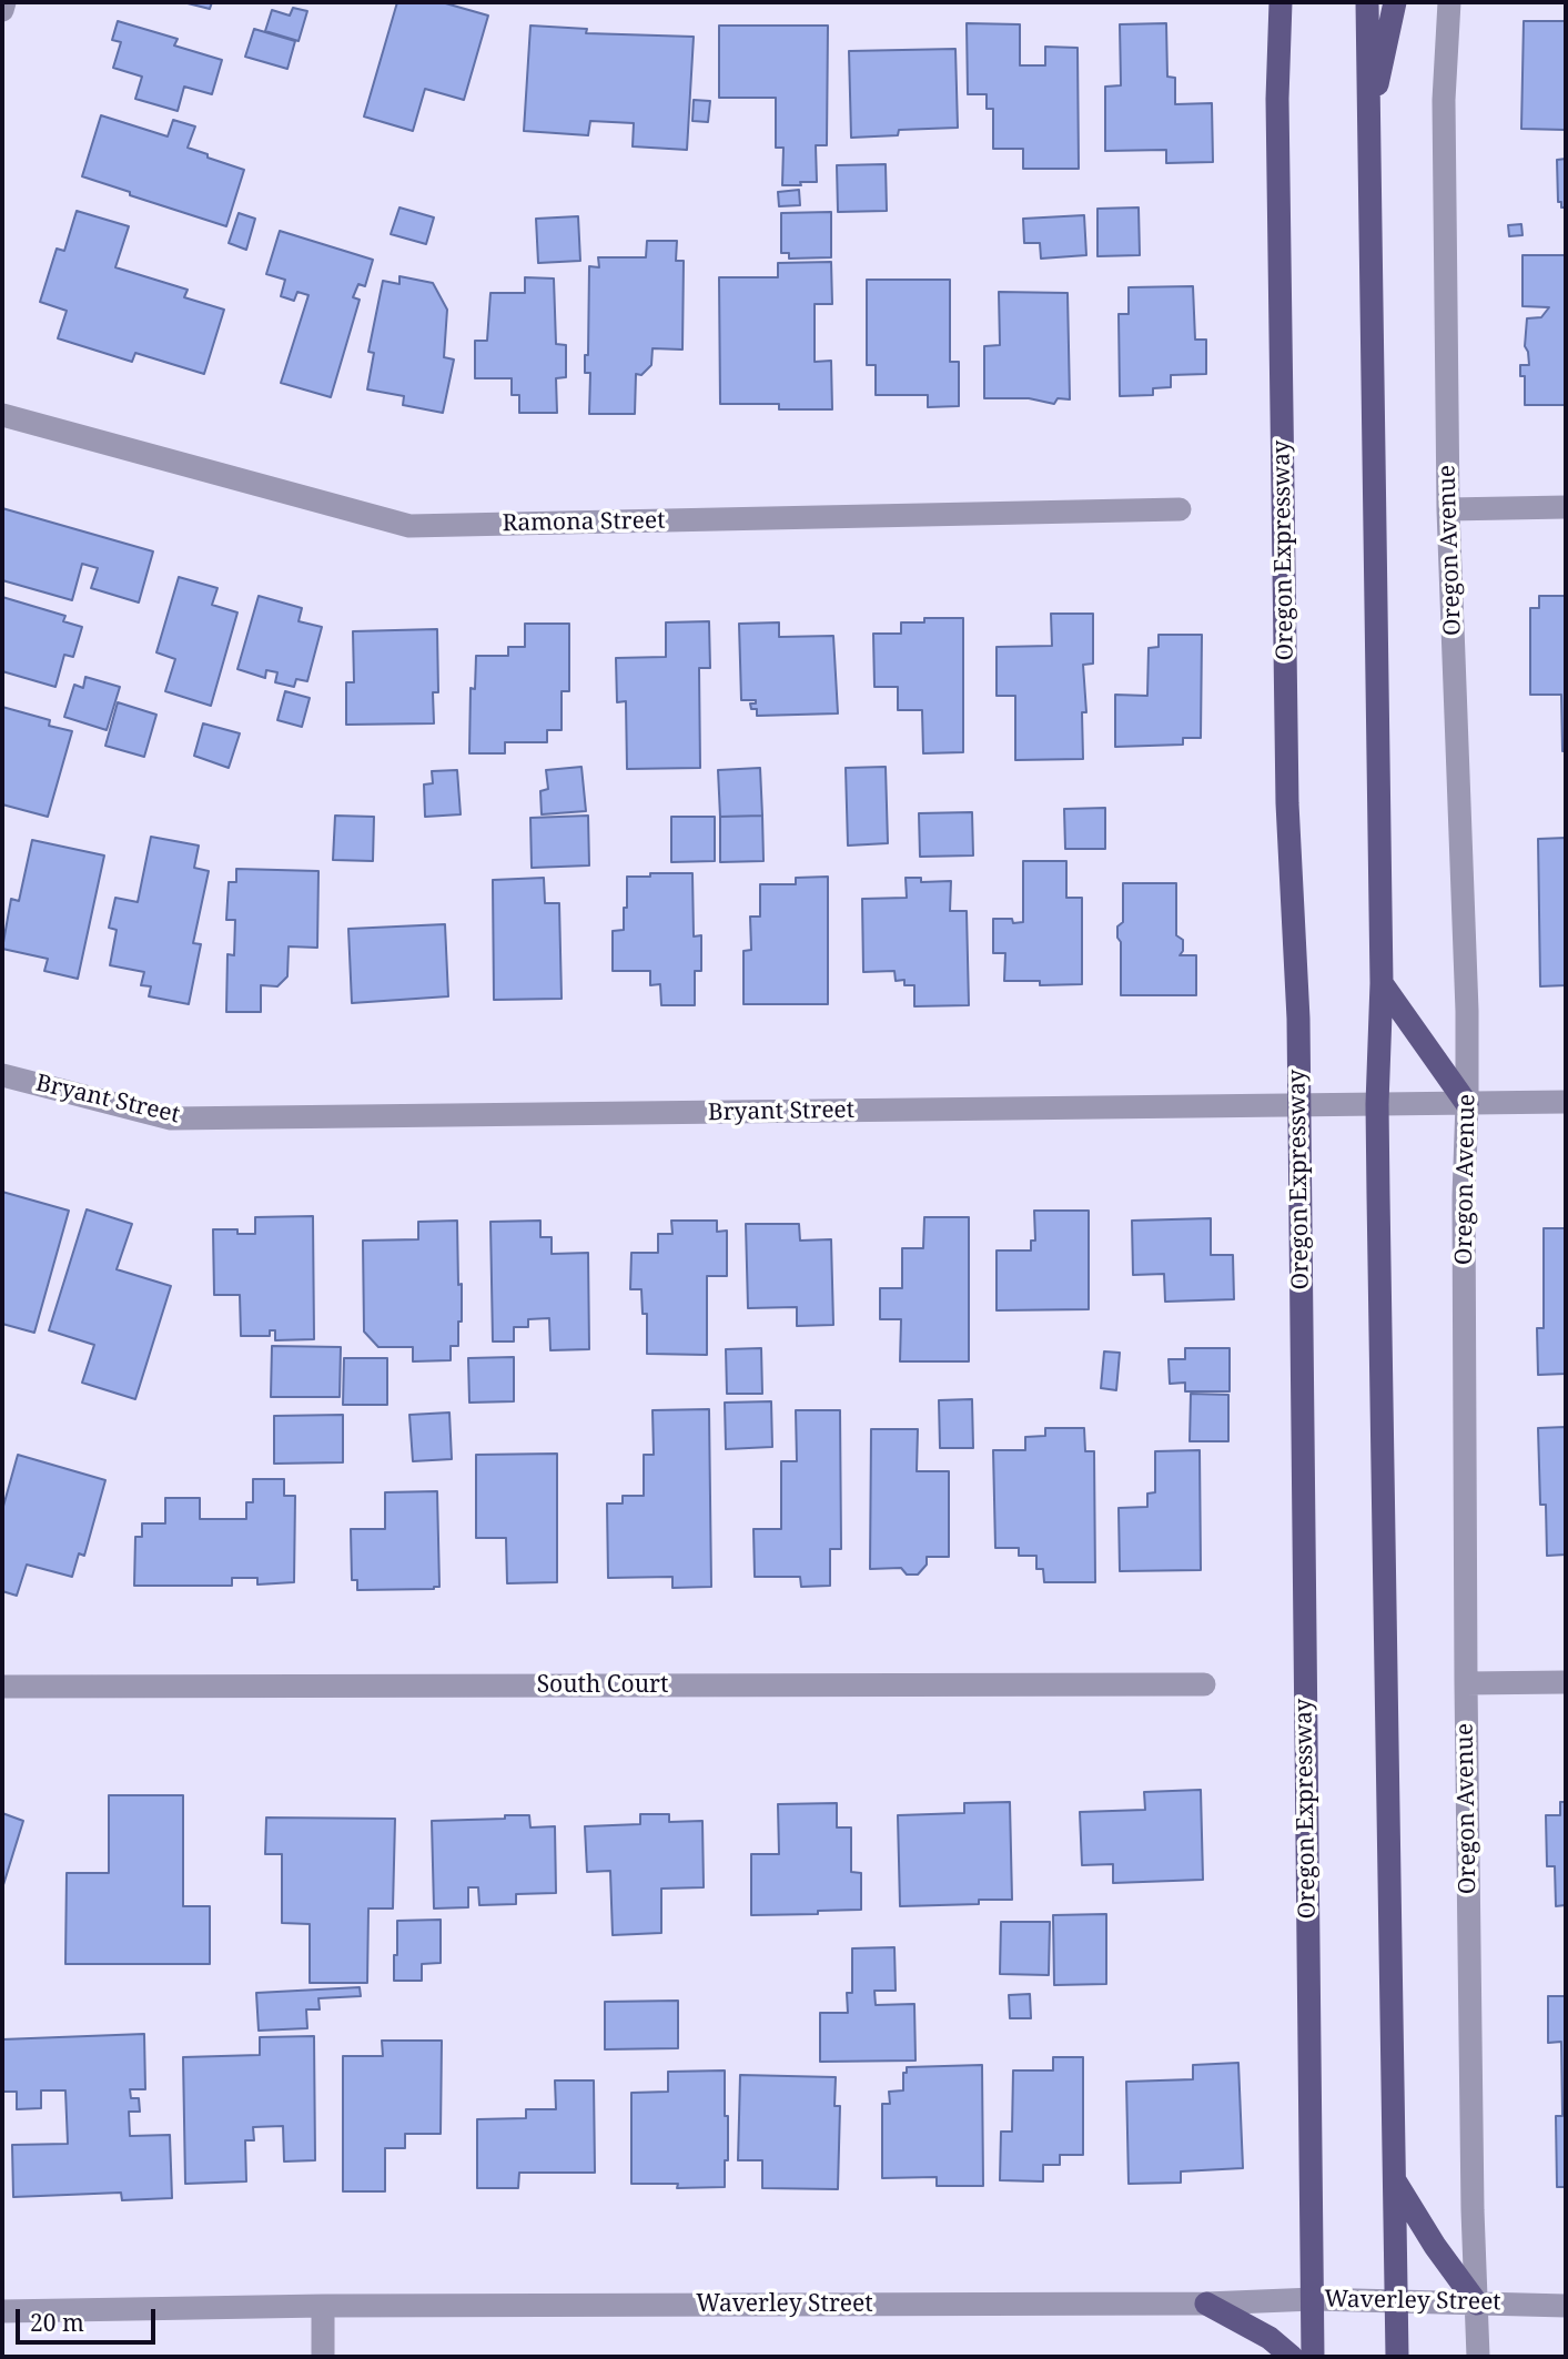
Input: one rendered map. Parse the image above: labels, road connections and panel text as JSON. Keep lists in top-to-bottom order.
{
  "streets": {
    "main road": ["Oregon Expressway"],
    "street": [
      "Ramona Street",
      "Oregon Avenue",
      "Bryant Street",
      "South Court",
      "Waverley Street"
    ]
  },
  "crossings": [
    ["Oregon Expressway", "Bryant Street"],
    ["Oregon Expressway", "Waverley Street"],
    ["Oregon Avenue", "Bryant Street"],
    ["Oregon Avenue", "Waverley Street"]
  ],
  "scale_bar": "20 m"
}
